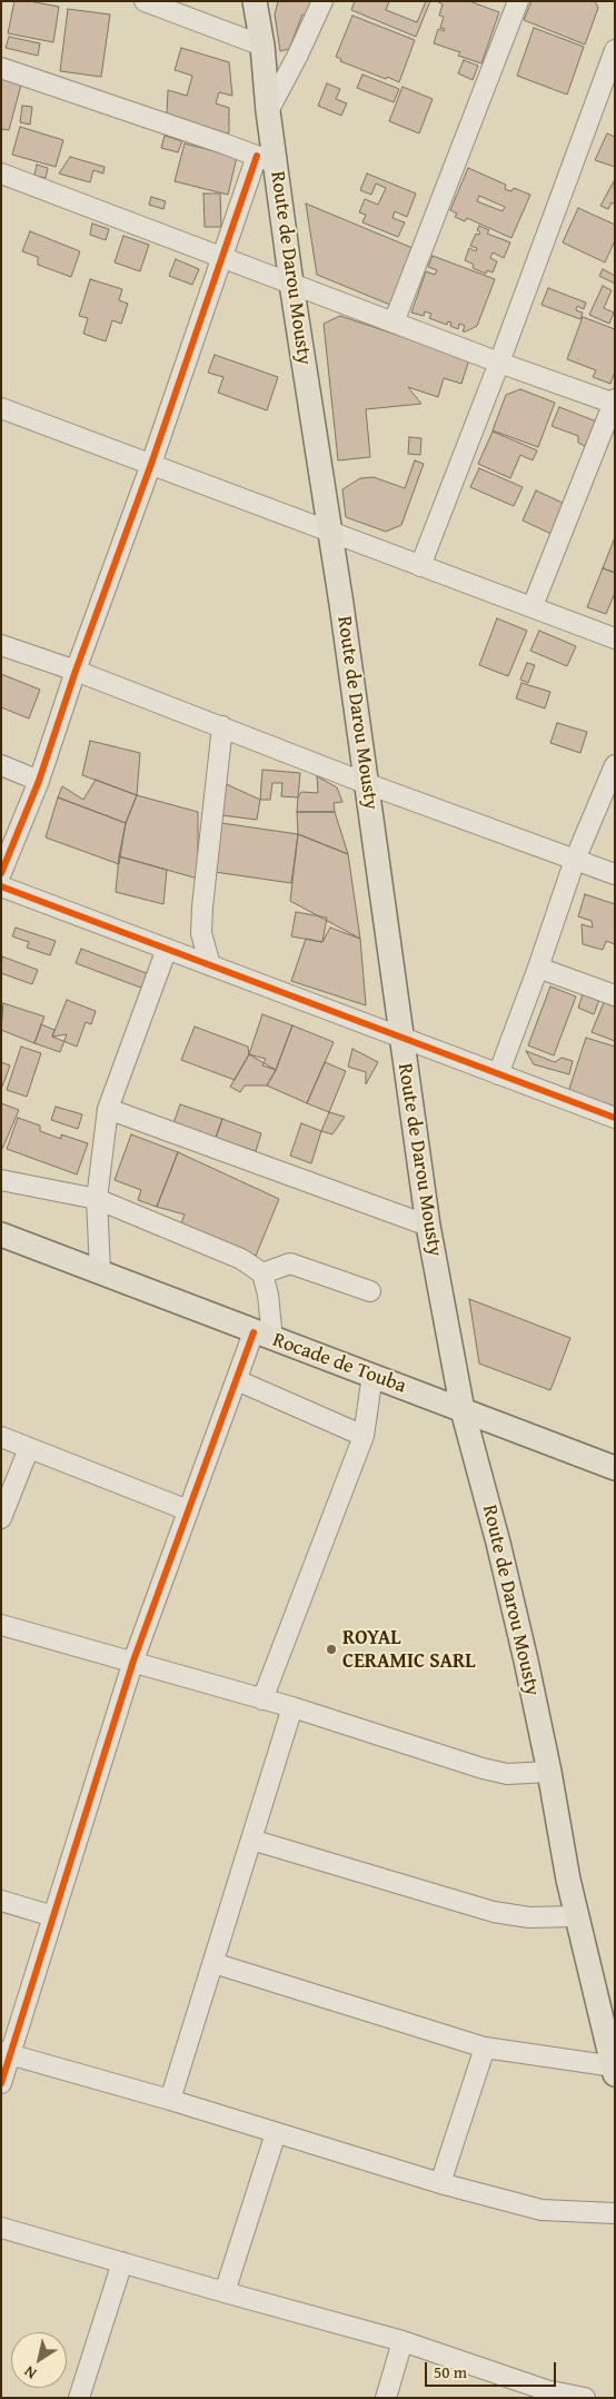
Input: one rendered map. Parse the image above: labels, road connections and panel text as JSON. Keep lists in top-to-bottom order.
{
  "streets": {
    "main road": ["Route de Darou Mousty", "Rocade de Touba"]
  },
  "crossings": [
    ["Route de Darou Mousty", "Rocade de Touba"]
  ],
  "places": ["ROYAL CERAMIC SARL"],
  "scale_bar": "50 m",
  "north": "bottom left"
}
